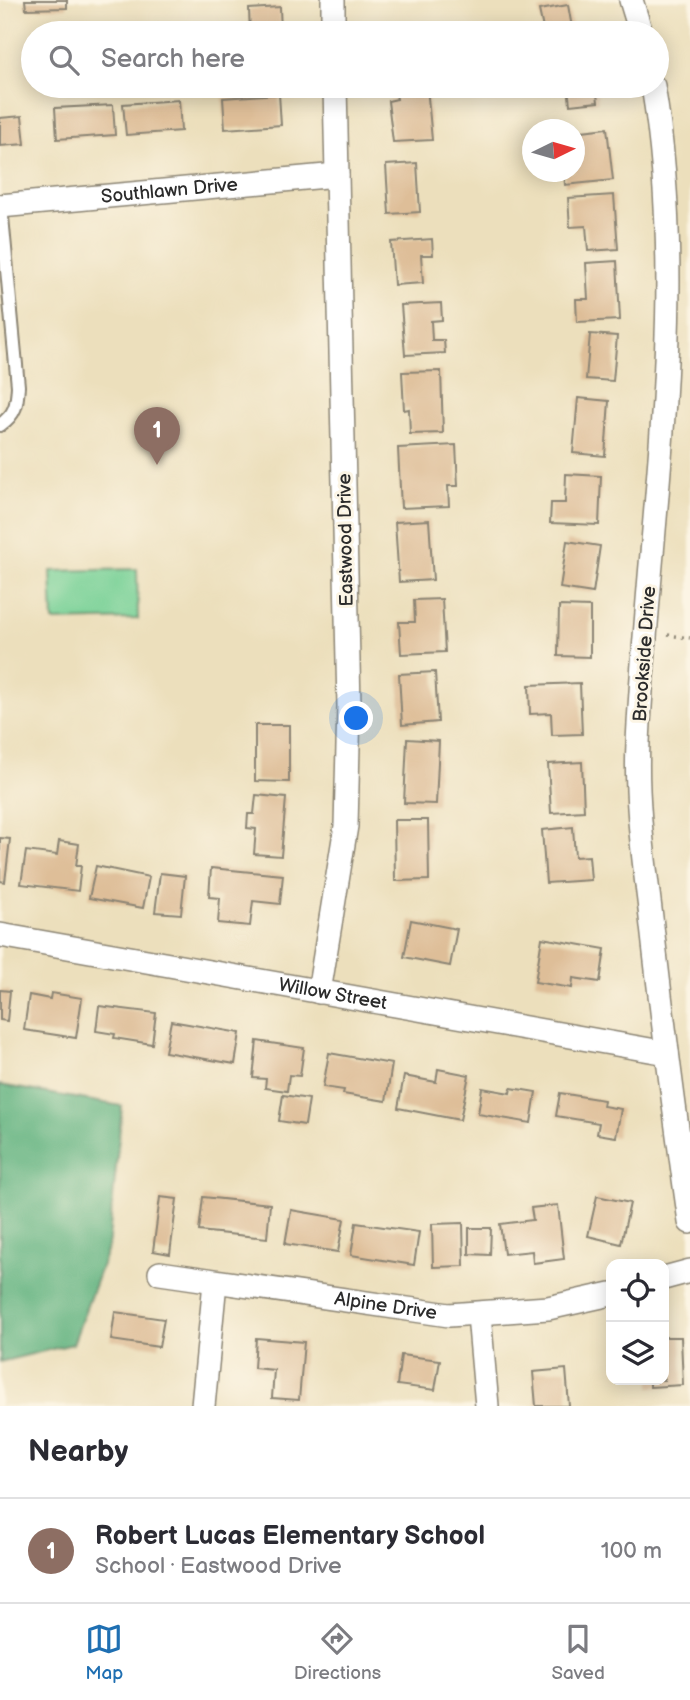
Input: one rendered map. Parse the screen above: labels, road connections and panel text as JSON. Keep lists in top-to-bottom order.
{
  "streets": {
    "street": [
      "Southlawn Drive",
      "Eastwood Drive",
      "Brookside Drive",
      "Willow Street",
      "Alpine Drive"
    ]
  },
  "crossings": [
    ["Southlawn Drive", "Eastwood Drive"],
    ["Eastwood Drive", "Willow Street"],
    ["Brookside Drive", "Willow Street"]
  ],
  "north": "right",
  "page": {
    "search": "Search here",
    "pins": "1",
    "heading": "Nearby",
    "list": [
      {
        "mark": "1",
        "name": "Robert Lucas Elementary School",
        "note": "School · Eastwood Drive",
        "value": "100 m"
      }
    ],
    "nav": ["Map", "Directions", "Saved"]
  }
}
